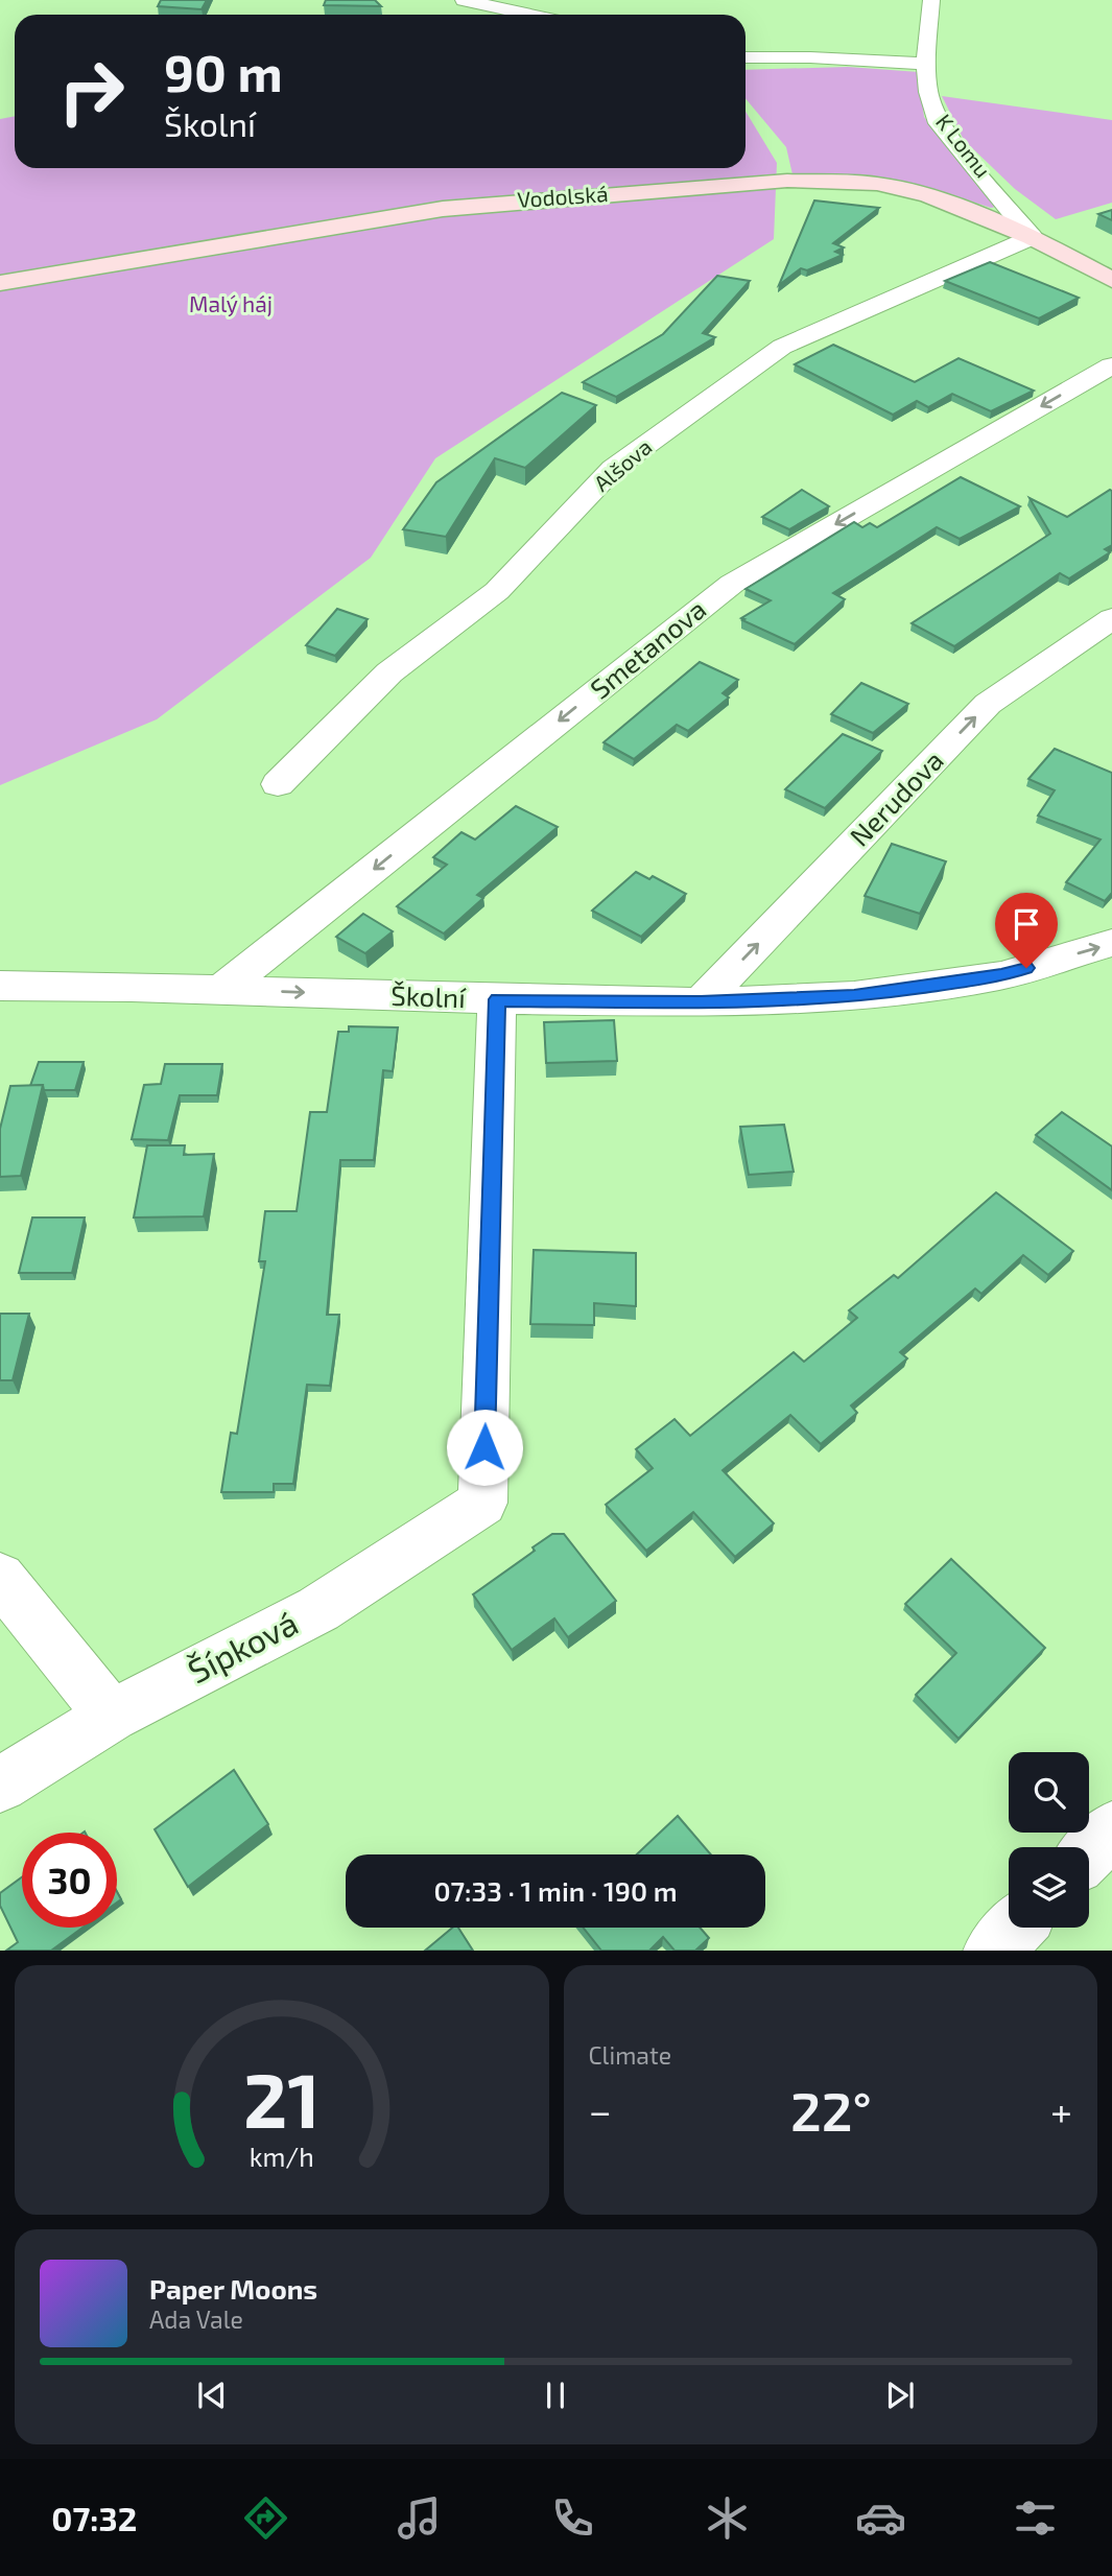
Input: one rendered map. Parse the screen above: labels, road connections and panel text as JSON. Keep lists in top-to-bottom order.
{
  "streets": {
    "street": [
      "K Lomu",
      "Vodolská",
      "Alšova",
      "Smetanova",
      "Nerudova",
      "Školní",
      "Šípková"
    ]
  },
  "crossings": [
    ["K Lomu", "Vodolská"],
    ["K Lomu", "Alšova"],
    ["Vodolská", "Alšova"],
    ["Smetanova", "Školní"],
    ["Nerudova", "Školní"],
    ["Školní", "Šípková"]
  ],
  "one_way": ["Smetanova", "Nerudova", "Školní"],
  "parks": ["Malý háj"],
  "page": {
    "turn": ["90 m", "Školní"],
    "limit": "30",
    "trip": "07:33 · 1 min · 190 m",
    "tile": "Climate",
    "heat": ["−", "22°", "+"],
    "song": ["Paper Moons", "Ada Vale"],
    "tabs": "07:32",
    "gauge": ["21", "km/h"]
  }
}
